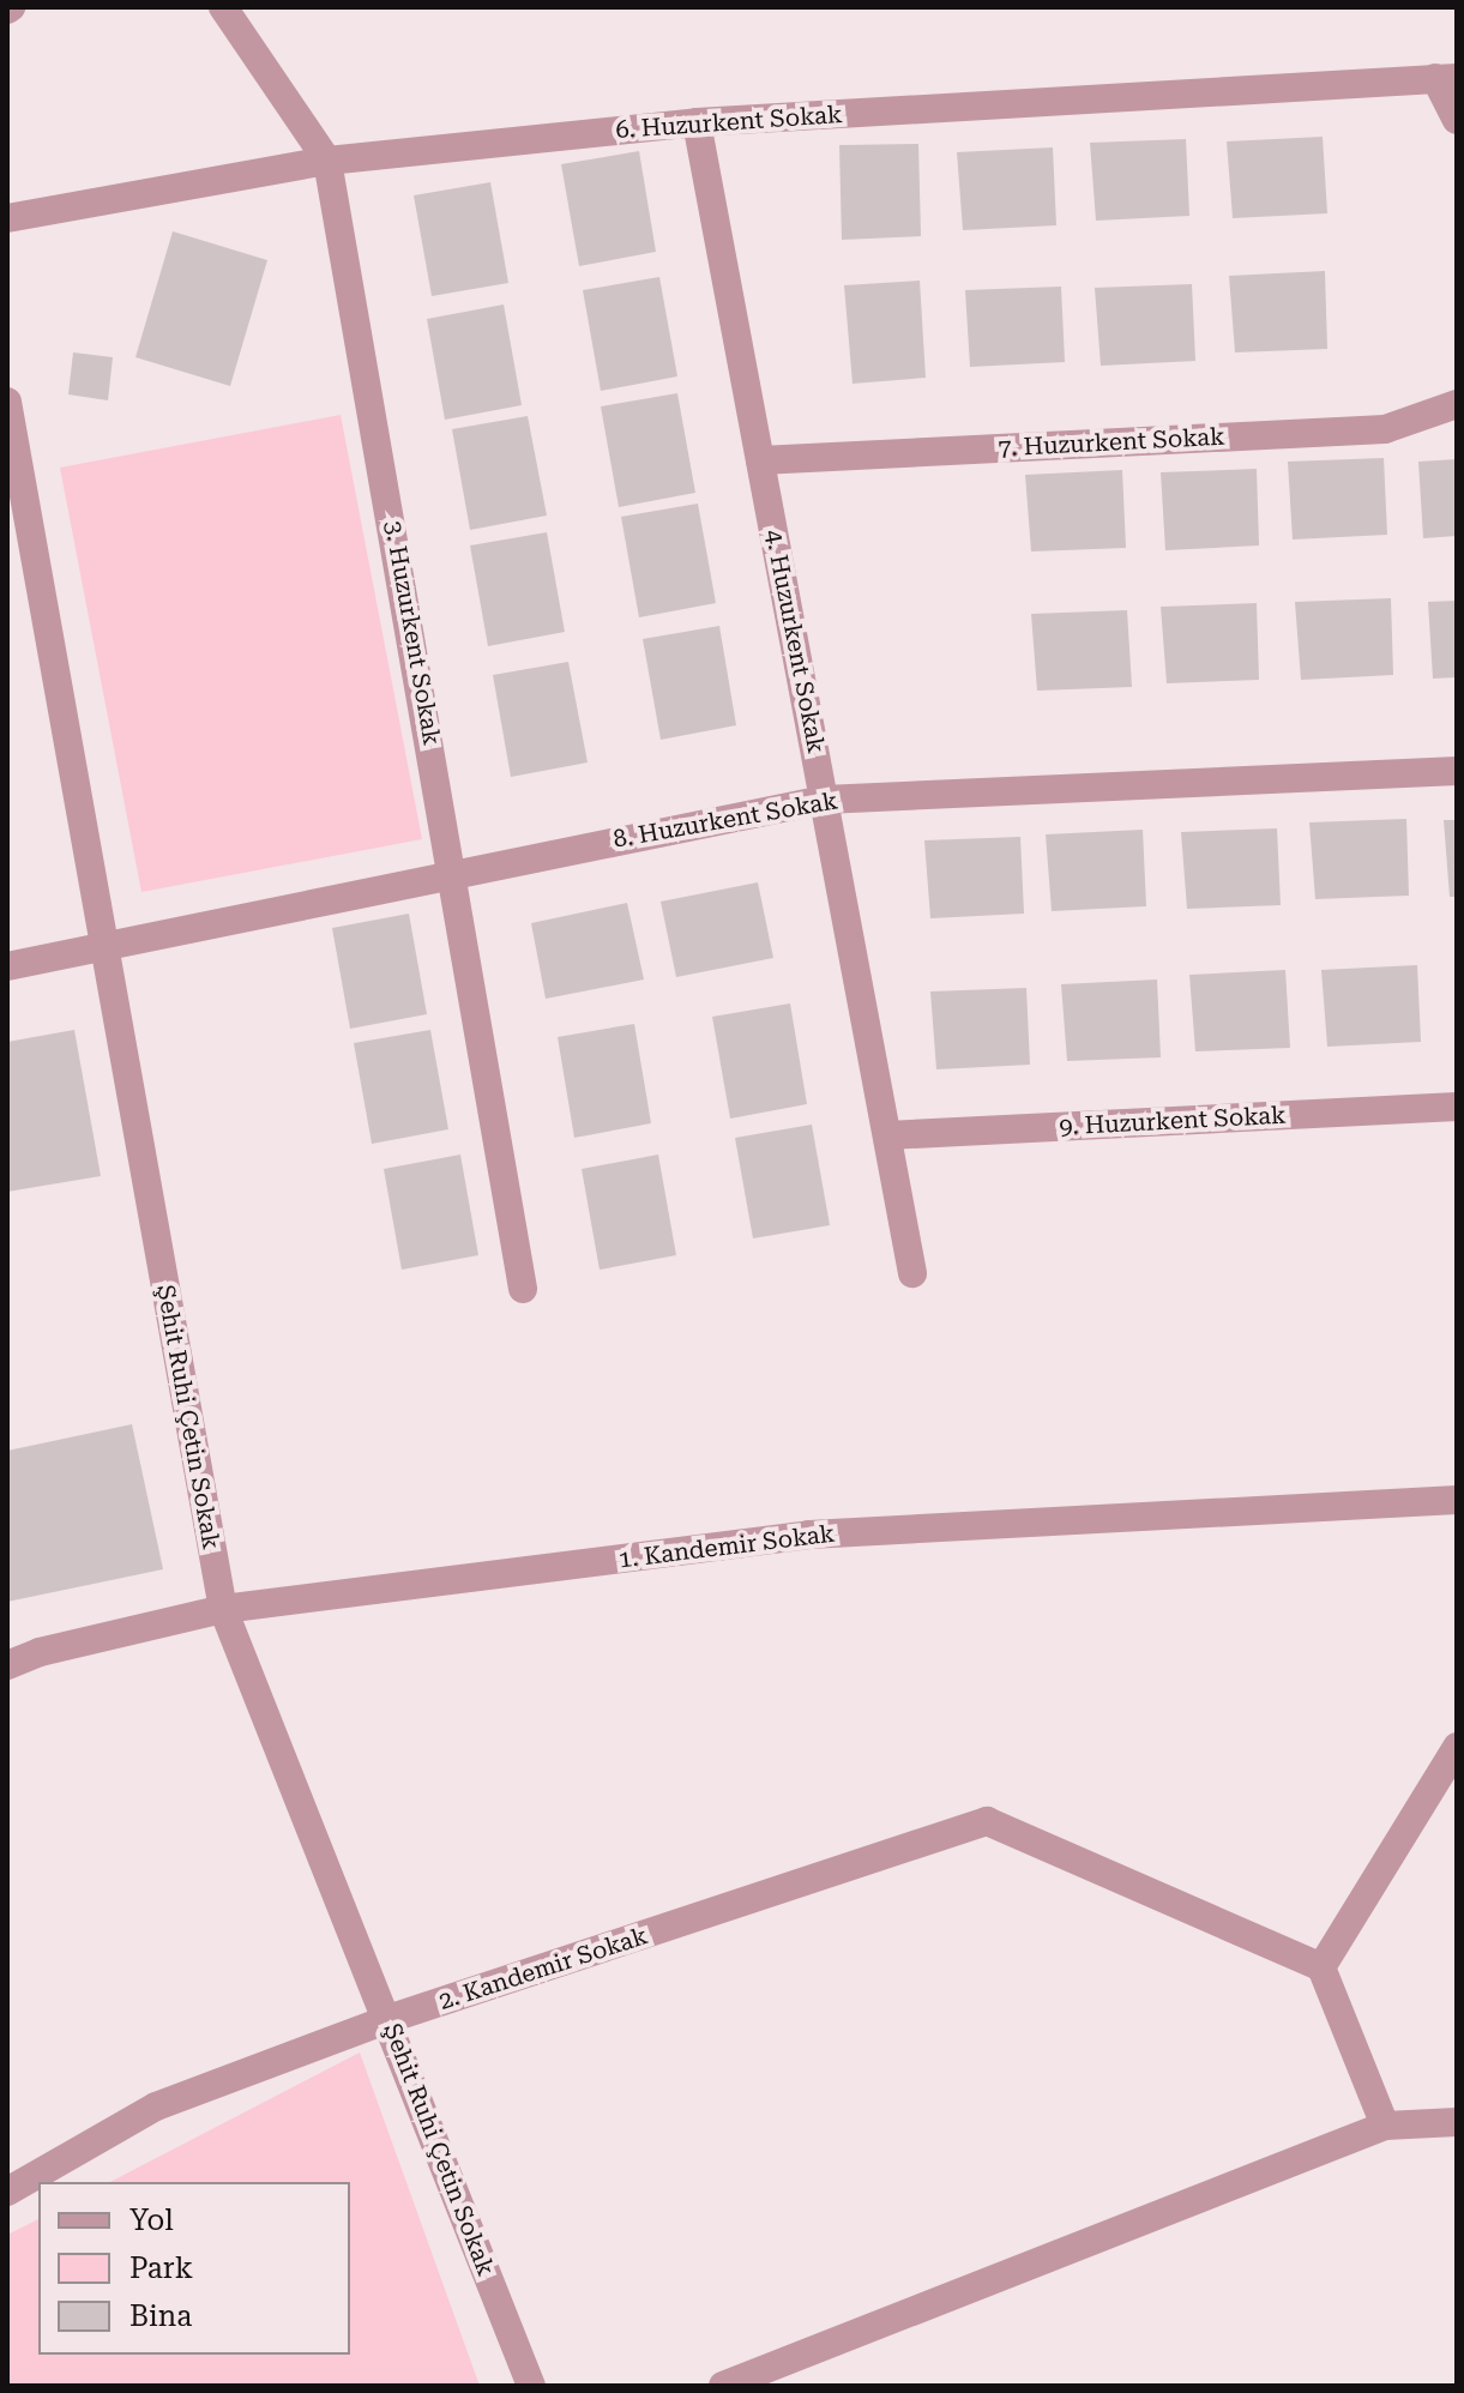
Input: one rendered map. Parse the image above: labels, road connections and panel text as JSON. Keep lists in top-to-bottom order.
{
  "streets": {
    "street": [
      "6. Huzurkent Sokak",
      "7. Huzurkent Sokak",
      "3. Huzurkent Sokak",
      "4. Huzurkent Sokak",
      "8. Huzurkent Sokak",
      "9. Huzurkent Sokak",
      "Şehit Ruhi Çetin Sokak",
      "1. Kandemir Sokak",
      "2. Kandemir Sokak"
    ]
  },
  "crossings": [
    ["6. Huzurkent Sokak", "3. Huzurkent Sokak"],
    ["6. Huzurkent Sokak", "4. Huzurkent Sokak"],
    ["7. Huzurkent Sokak", "4. Huzurkent Sokak"],
    ["3. Huzurkent Sokak", "8. Huzurkent Sokak"],
    ["4. Huzurkent Sokak", "8. Huzurkent Sokak"],
    ["4. Huzurkent Sokak", "9. Huzurkent Sokak"],
    ["8. Huzurkent Sokak", "Şehit Ruhi Çetin Sokak"],
    ["Şehit Ruhi Çetin Sokak", "1. Kandemir Sokak"],
    ["Şehit Ruhi Çetin Sokak", "2. Kandemir Sokak"]
  ],
  "legend": ["Yol", "Park", "Bina"]
}
